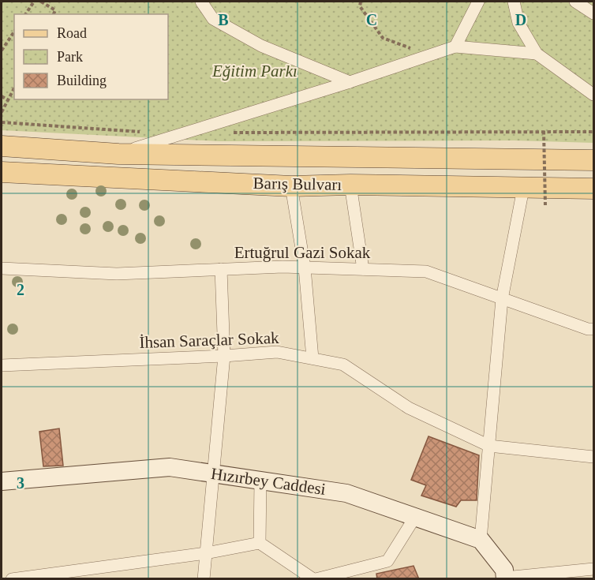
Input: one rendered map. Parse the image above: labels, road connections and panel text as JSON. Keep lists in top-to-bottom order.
{
  "streets": {
    "main road": ["Barış Bulvarı", "Hızırbey Caddesi"],
    "street": ["Ertuğrul Gazi Sokak", "İhsan Saraçlar Sokak"]
  },
  "parks": ["Eğitim Parkı"],
  "legend": ["Road", "Park", "Building"],
  "grid": {
    "columns": ["B", "C", "D"],
    "rows": ["2", "3"]
  }
}
